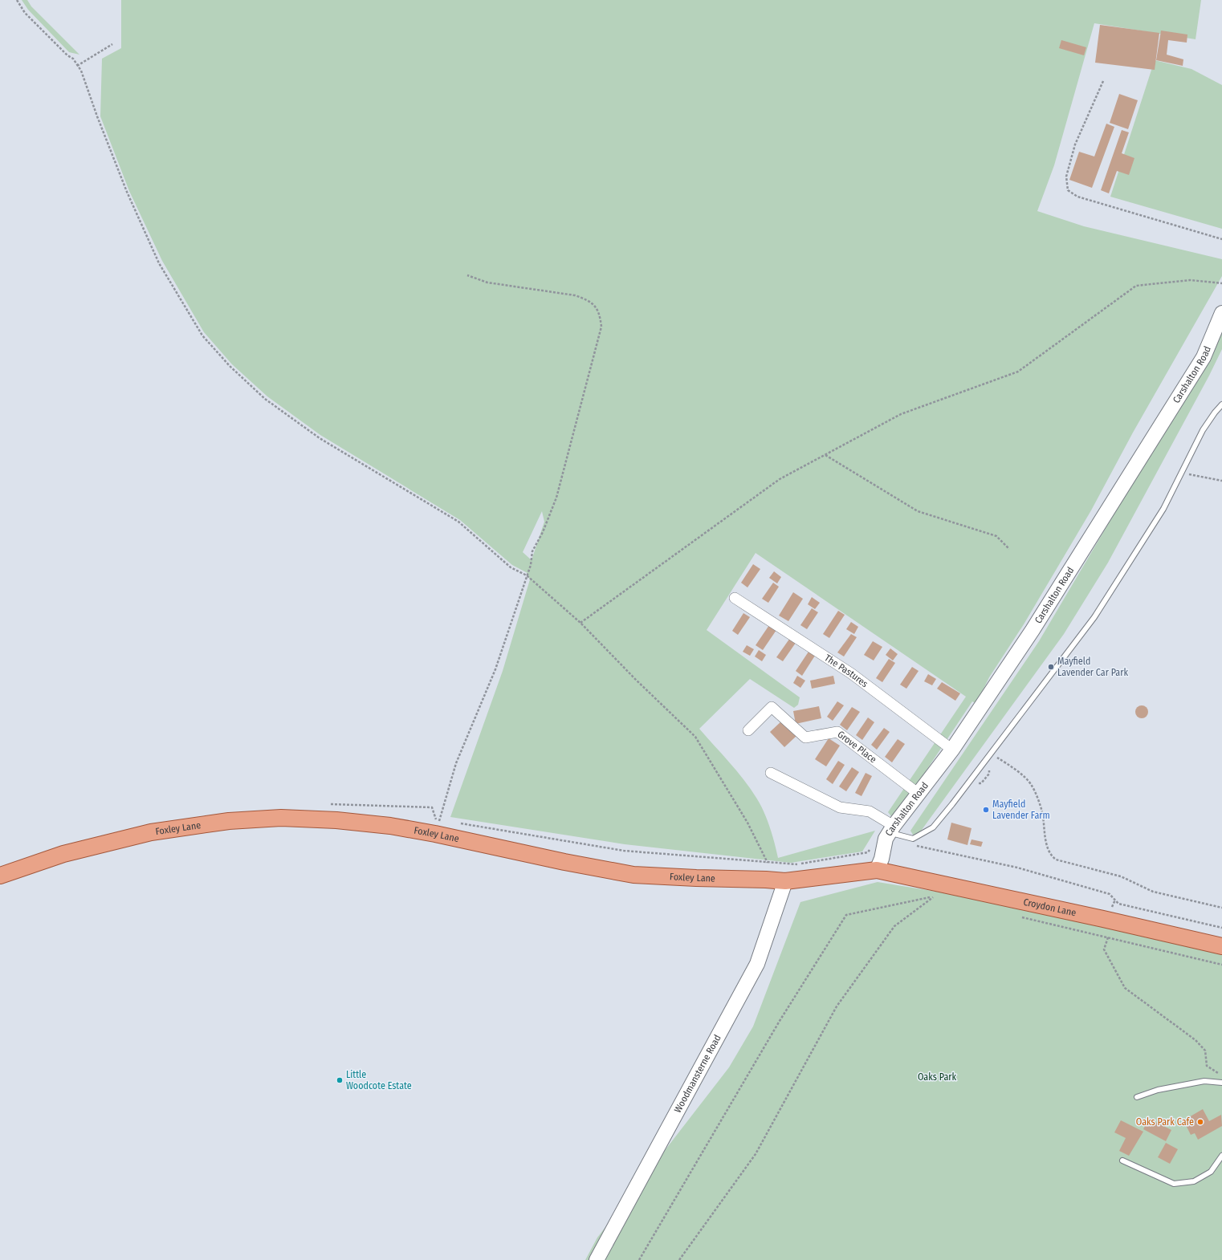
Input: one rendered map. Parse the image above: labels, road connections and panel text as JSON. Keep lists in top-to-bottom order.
{
  "streets": {
    "main road": [
      "Carshalton Road",
      "Foxley Lane",
      "Croydon Lane",
      "Woodmansterne Road"
    ],
    "street": ["The Pastures", "Grove Place"]
  },
  "crossings": [
    ["Carshalton Road", "The Pastures"],
    ["Carshalton Road", "Grove Place"],
    ["Carshalton Road", "Foxley Lane"],
    ["Carshalton Road", "Croydon Lane"],
    ["Foxley Lane", "Croydon Lane"],
    ["Foxley Lane", "Woodmansterne Road"]
  ],
  "parks": ["Oaks Park"],
  "places": [
    "Mayfield Lavender Car Park",
    "Mayfield Lavender Farm",
    "Little Woodcote Estate",
    "Oaks Park Cafe"
  ]
}
